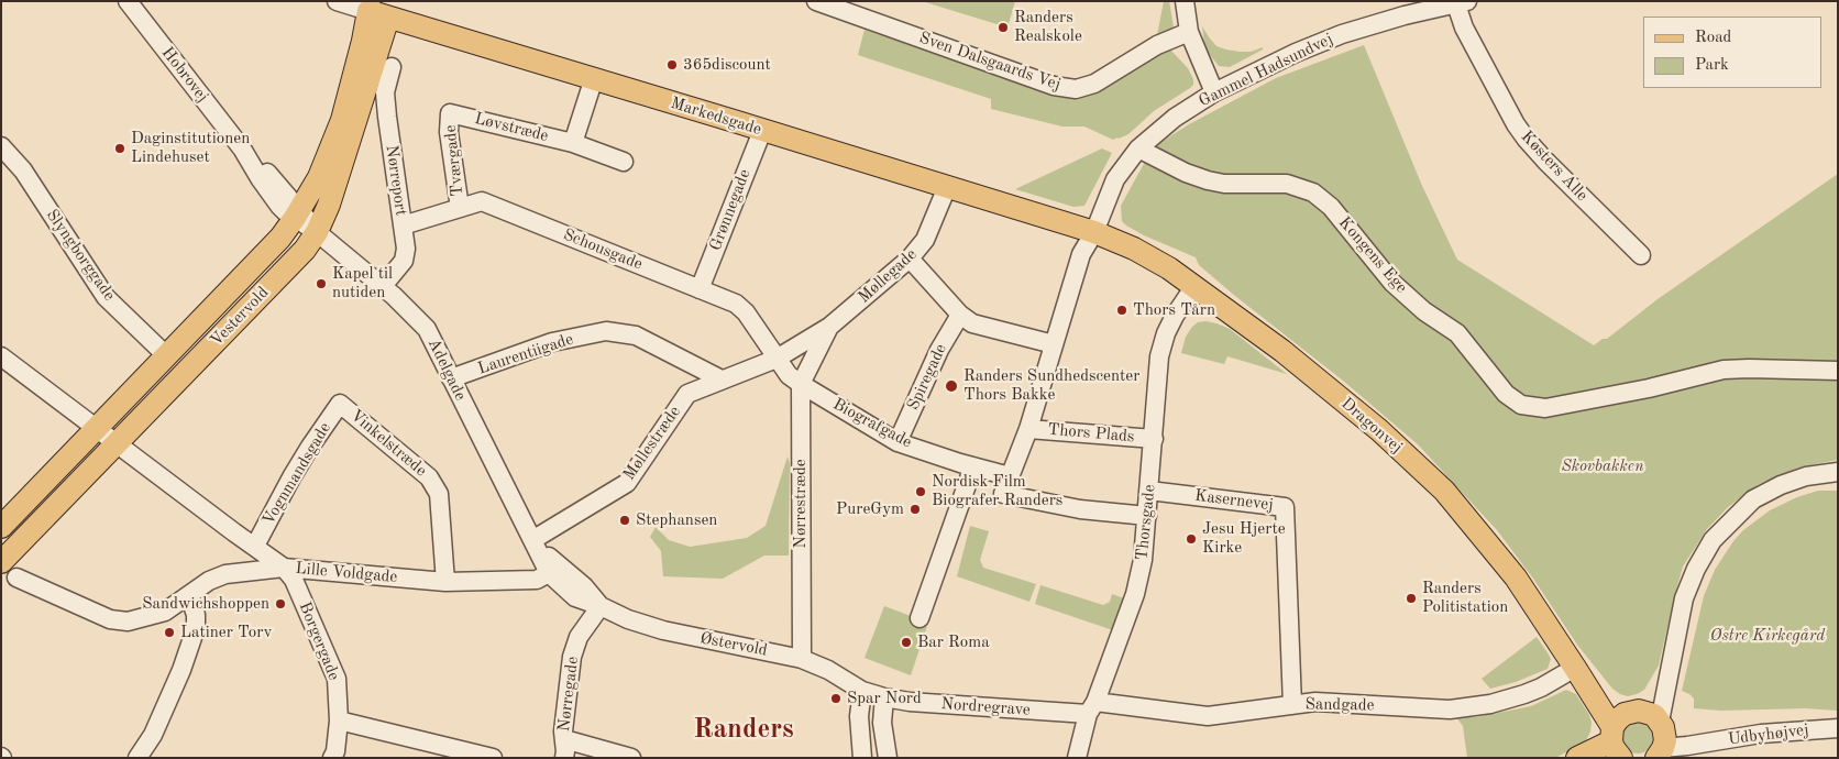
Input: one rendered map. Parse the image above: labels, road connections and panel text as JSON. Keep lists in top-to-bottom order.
{
  "streets": {
    "main road": ["Markedsgade", "Vestervold", "Dragonvej"],
    "street": [
      "Sven Dalsgaards Vej",
      "Gammel Hadsundvej",
      "Hobrovej",
      "Løvstræde",
      "Tværgade",
      "Køsters Alle",
      "Nørreport",
      "Grønnegade",
      "Schousgade",
      "Slyngborggade",
      "Kongens Ege",
      "Møllegade",
      "Laurentiigade",
      "Adelgade",
      "Spiregade",
      "Biografgade",
      "Thors Plads",
      "Vinkelstræde",
      "Møllestræde",
      "Vognmandsgade",
      "Kasernevej",
      "Nørrestræde",
      "Thorsgade",
      "Lille Voldgade",
      "Borgergade",
      "Østervold",
      "Nørregade",
      "Sandgade",
      "Nordregrave",
      "Udbyhøjvej"
    ]
  },
  "crossings": [
    ["Gammel Hadsundvej", "Markedsgade"],
    ["Gammel Hadsundvej", "Køsters Alle"],
    ["Gammel Hadsundvej", "Kongens Ege"],
    ["Gammel Hadsundvej", "Biografgade"],
    ["Gammel Hadsundvej", "Dragonvej"],
    ["Gammel Hadsundvej", "Thors Plads"],
    ["Gammel Hadsundvej", "Thorsgade"],
    ["Hobrovej", "Vestervold"],
    ["Hobrovej", "Adelgade"],
    ["Markedsgade", "Grønnegade"],
    ["Markedsgade", "Møllegade"],
    ["Markedsgade", "Vestervold"],
    ["Markedsgade", "Dragonvej"],
    ["Løvstræde", "Tværgade"],
    ["Tværgade", "Schousgade"],
    ["Nørreport", "Schousgade"],
    ["Nørreport", "Adelgade"],
    ["Grønnegade", "Schousgade"],
    ["Schousgade", "Møllegade"],
    ["Schousgade", "Møllestræde"],
    ["Slyngborggade", "Vestervold"],
    ["Møllegade", "Biografgade"],
    ["Møllegade", "Møllestræde"],
    ["Møllegade", "Nørrestræde"],
    ["Vestervold", "Adelgade"],
    ["Vestervold", "Lille Voldgade"],
    ["Laurentiigade", "Adelgade"],
    ["Laurentiigade", "Møllestræde"],
    ["Adelgade", "Møllestræde"],
    ["Adelgade", "Lille Voldgade"],
    ["Adelgade", "Østervold"],
    ["Spiregade", "Biografgade"],
    ["Biografgade", "Nørrestræde"],
    ["Dragonvej", "Thorsgade"],
    ["Dragonvej", "Sandgade"],
    ["Thors Plads", "Thorsgade"],
    ["Vinkelstræde", "Vognmandsgade"],
    ["Vinkelstræde", "Lille Voldgade"],
    ["Vognmandsgade", "Lille Voldgade"],
    ["Kasernevej", "Thorsgade"],
    ["Kasernevej", "Sandgade"],
    ["Nørrestræde", "Østervold"],
    ["Thorsgade", "Sandgade"],
    ["Thorsgade", "Nordregrave"],
    ["Lille Voldgade", "Borgergade"],
    ["Lille Voldgade", "Østervold"],
    ["Østervold", "Nørregade"],
    ["Østervold", "Nordregrave"],
    ["Sandgade", "Nordregrave"]
  ],
  "districts": ["Randers"],
  "parks": ["Skovbakken", "Østre Kirkegård"],
  "places": [
    "Randers Realskole",
    "365discount",
    "Daginstitutionen Lindehuset",
    "Kapel til nutiden",
    "Thors Tårn",
    "Randers Sundhedscenter Thors Bakke",
    "Nordisk Film Biografer Randers",
    "PureGym",
    "Stephansen",
    "Jesu Hjerte Kirke",
    "Randers Politistation",
    "Sandwichshoppen",
    "Latiner Torv",
    "Bar Roma",
    "Spar Nord"
  ],
  "legend": ["Road", "Park"]
}
